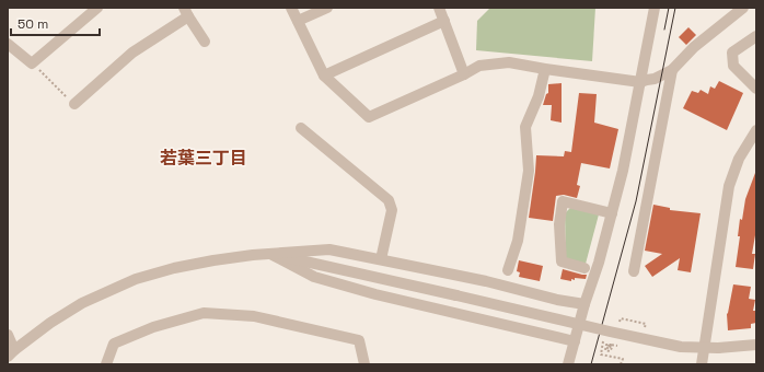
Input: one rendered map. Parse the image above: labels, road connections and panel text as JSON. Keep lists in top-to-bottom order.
{
  "districts": ["若葉三丁目"],
  "scale_bar": "50 m"
}
